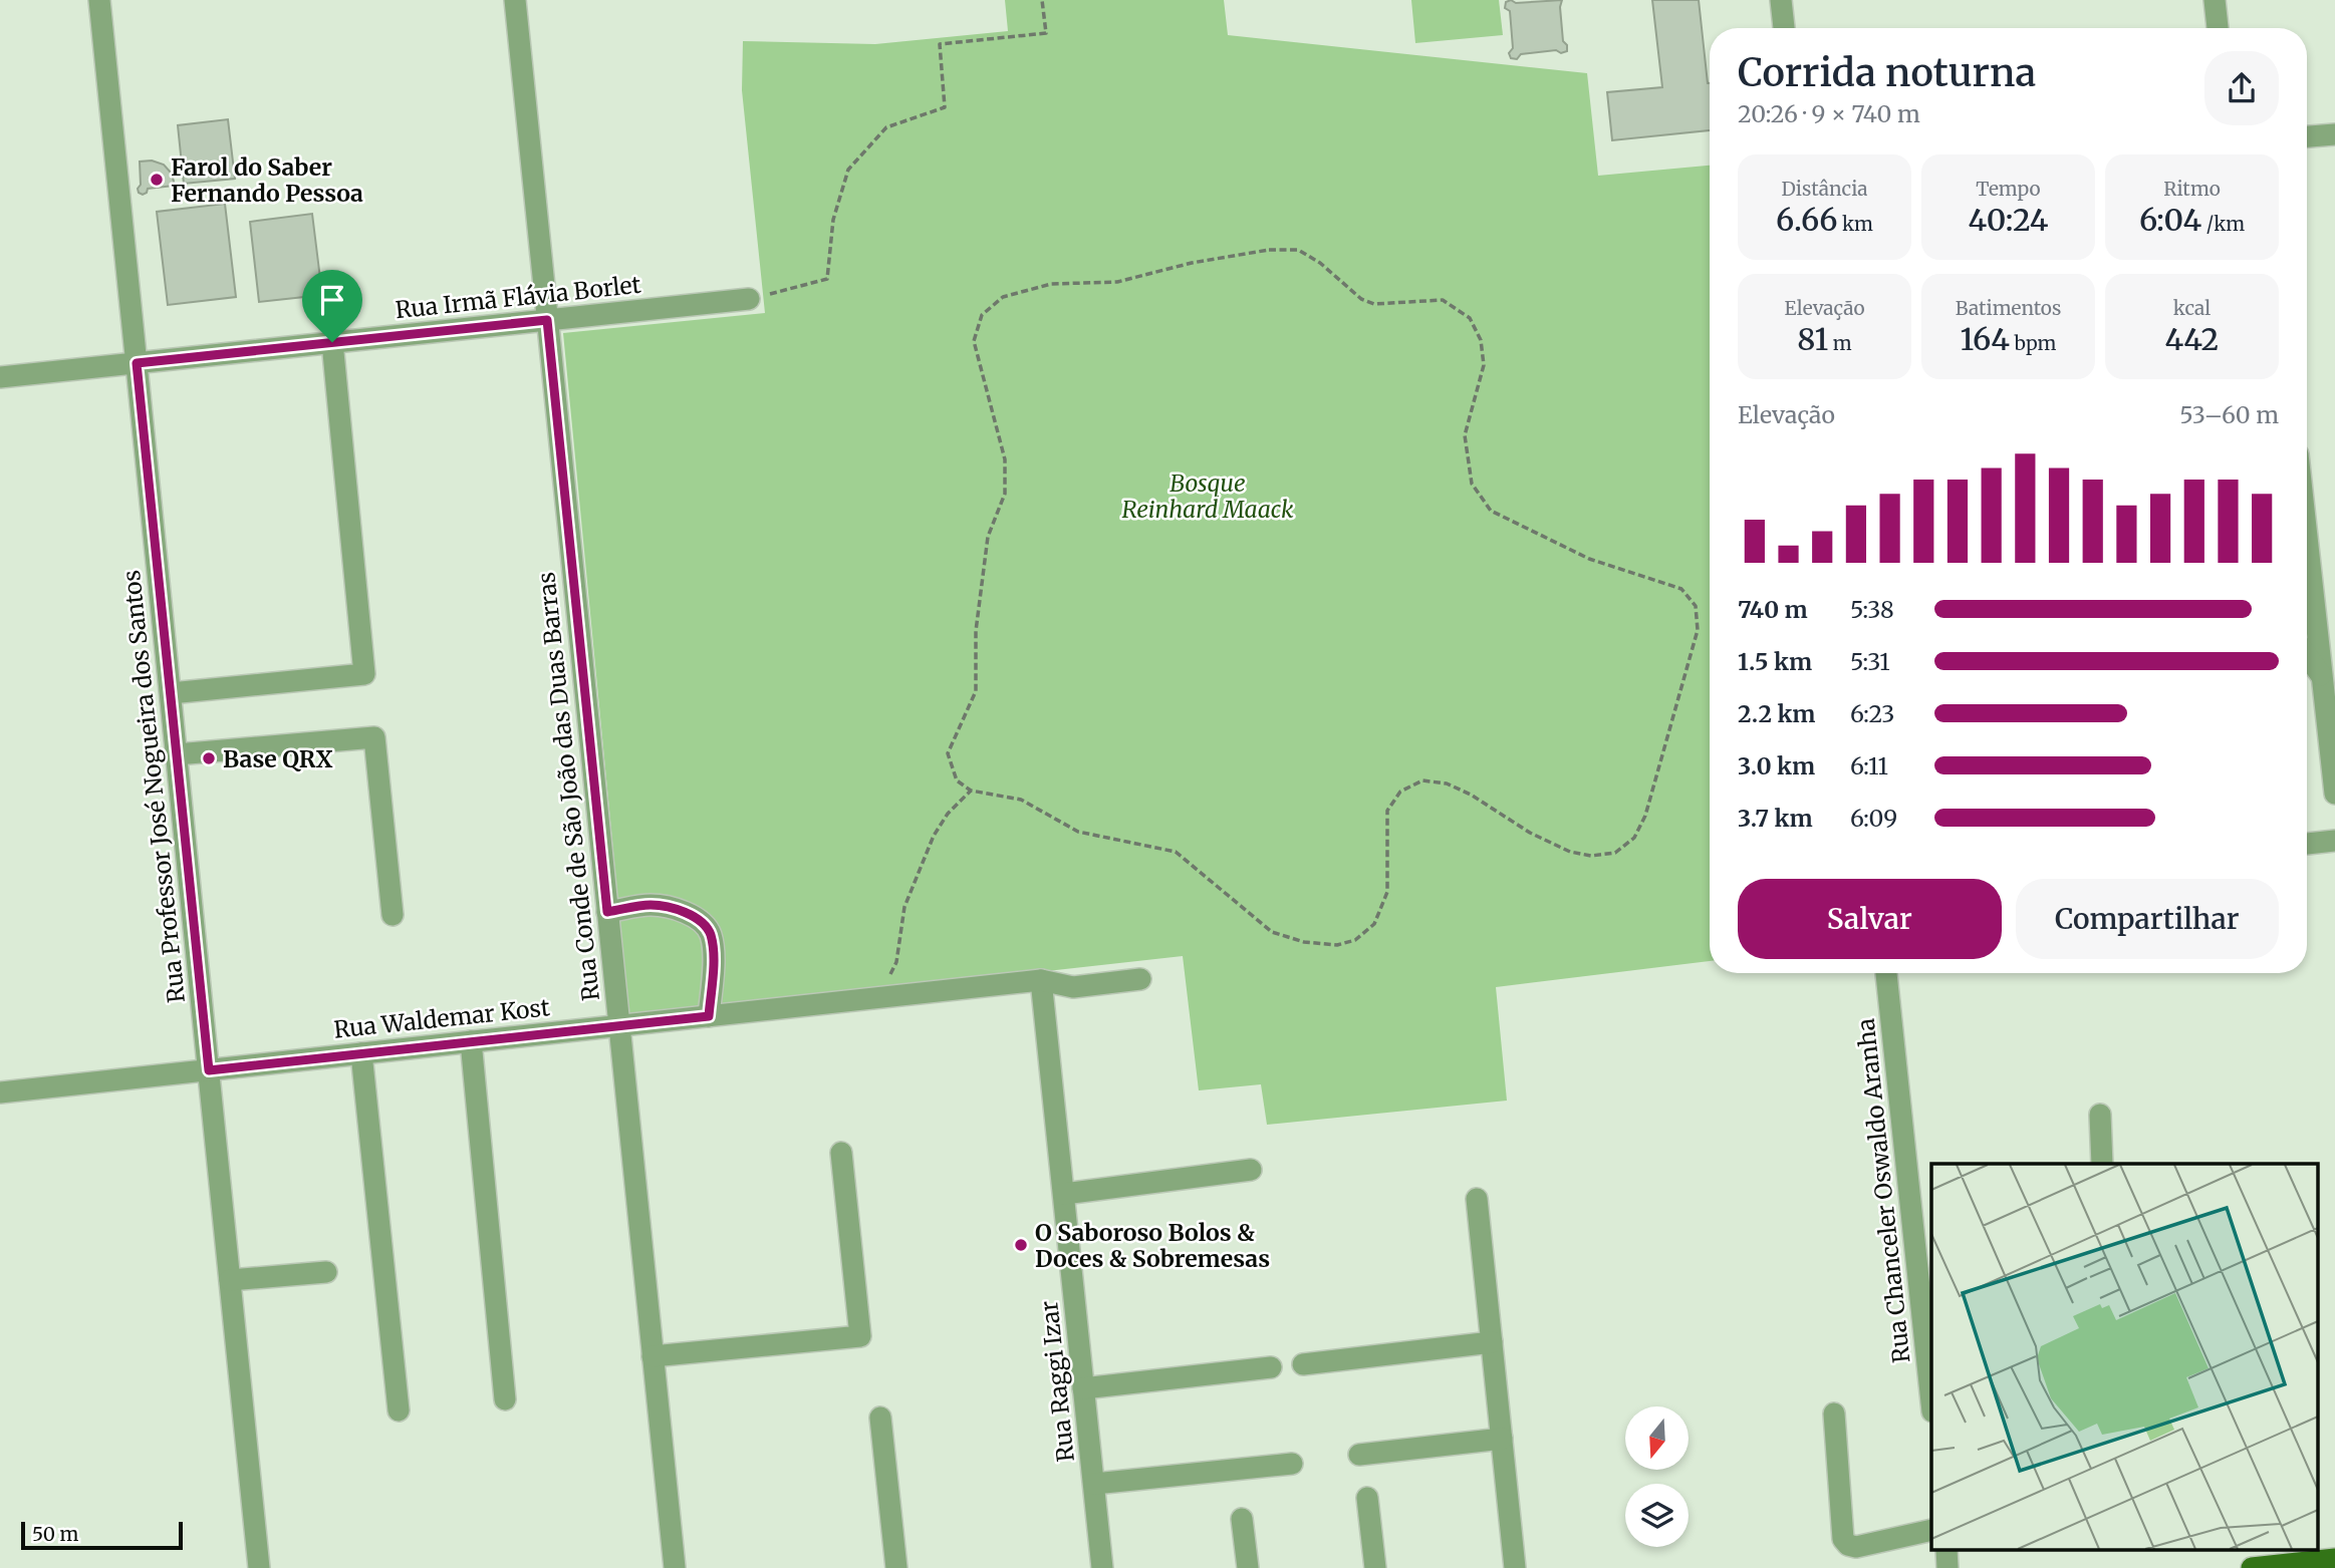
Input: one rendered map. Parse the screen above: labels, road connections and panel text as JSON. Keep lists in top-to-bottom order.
{
  "streets": {
    "street": [
      "Rua Irmã Flávia Borlet",
      "Rua Professor José Nogueira dos Santos",
      "Rua Conde de São João das Duas Barras",
      "Rua Waldemar Kost",
      "Rua Chanceler Oswaldo Aranha",
      "Rua Raggi Izar"
    ]
  },
  "crossings": [
    ["Rua Irmã Flávia Borlet", "Rua Professor José Nogueira dos Santos"],
    ["Rua Irmã Flávia Borlet", "Rua Conde de São João das Duas Barras"],
    ["Rua Professor José Nogueira dos Santos", "Rua Waldemar Kost"],
    ["Rua Conde de São João das Duas Barras", "Rua Waldemar Kost"],
    ["Rua Waldemar Kost", "Rua Raggi Izar"]
  ],
  "parks": ["Bosque Reinhard Maack"],
  "places": ["Farol do Saber Fernando Pessoa", "Base QRX", "O Saboroso Bolos & Doces & Sobremesas"],
  "scale_bar": "50 m",
  "north": "bottom",
  "page": {
    "heading": ["Corrida noturna", "20:26 · 9 × 740 m"],
    "stats": [
      ["Distância", "6.66 km"],
      ["Tempo", "40:24"],
      ["Ritmo", "6:04 /km"],
      ["Elevação", "81 m"],
      ["Batimentos", "164 bpm"],
      ["kcal", "442"]
    ],
    "chart": ["Elevação", "53–60 m"],
    "list": [
      {
        "name": "740 m",
        "note": "5:38"
      },
      {
        "name": "1.5 km",
        "note": "5:31"
      },
      {
        "name": "2.2 km",
        "note": "6:23"
      },
      {
        "name": "3.0 km",
        "note": "6:11"
      },
      {
        "name": "3.7 km",
        "note": "6:09"
      }
    ],
    "buttons": ["Salvar", "Compartilhar"],
    "scale": "50 m"
  }
}
